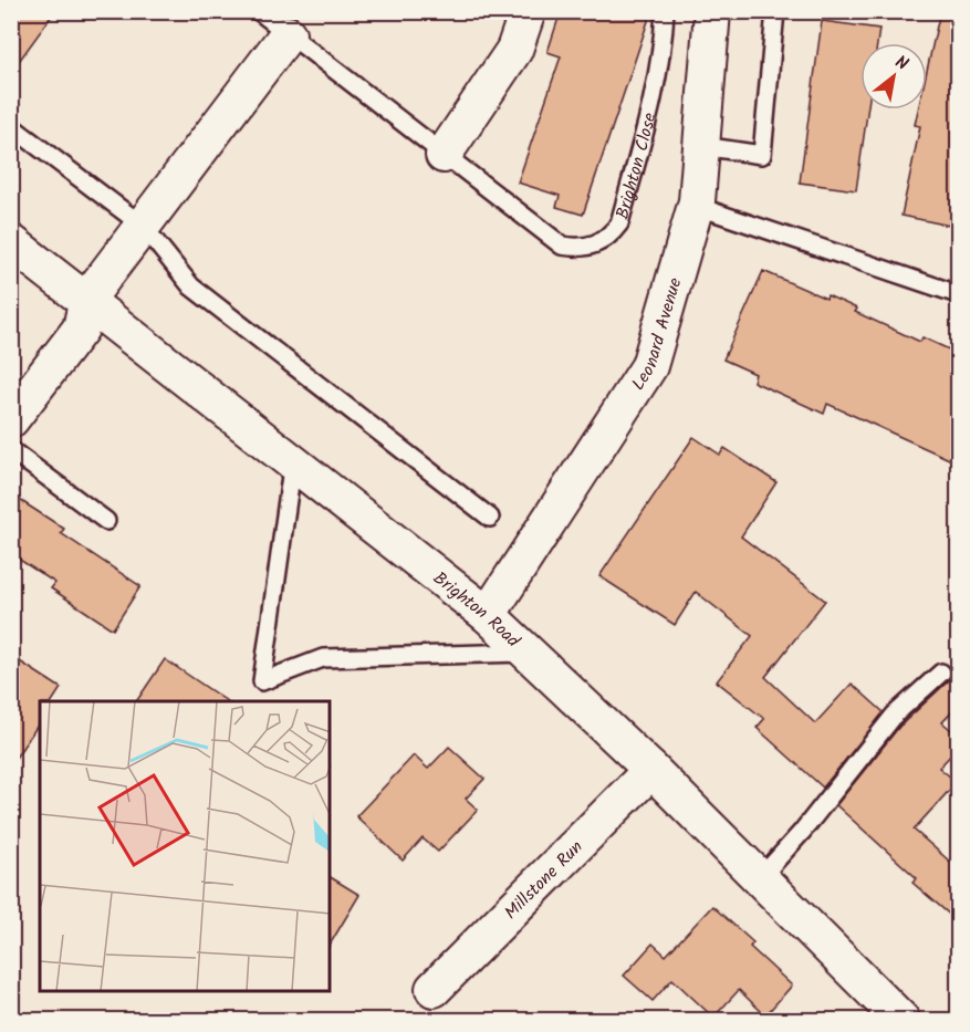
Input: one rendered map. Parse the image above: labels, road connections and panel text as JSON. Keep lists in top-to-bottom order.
{
  "streets": {
    "street": ["Leonard Avenue", "Brighton Road", "Millstone Run"],
    "lane": ["Brighton Close"]
  },
  "crossings": [
    ["Leonard Avenue", "Brighton Road"],
    ["Brighton Road", "Millstone Run"]
  ],
  "north": "top right"
}
